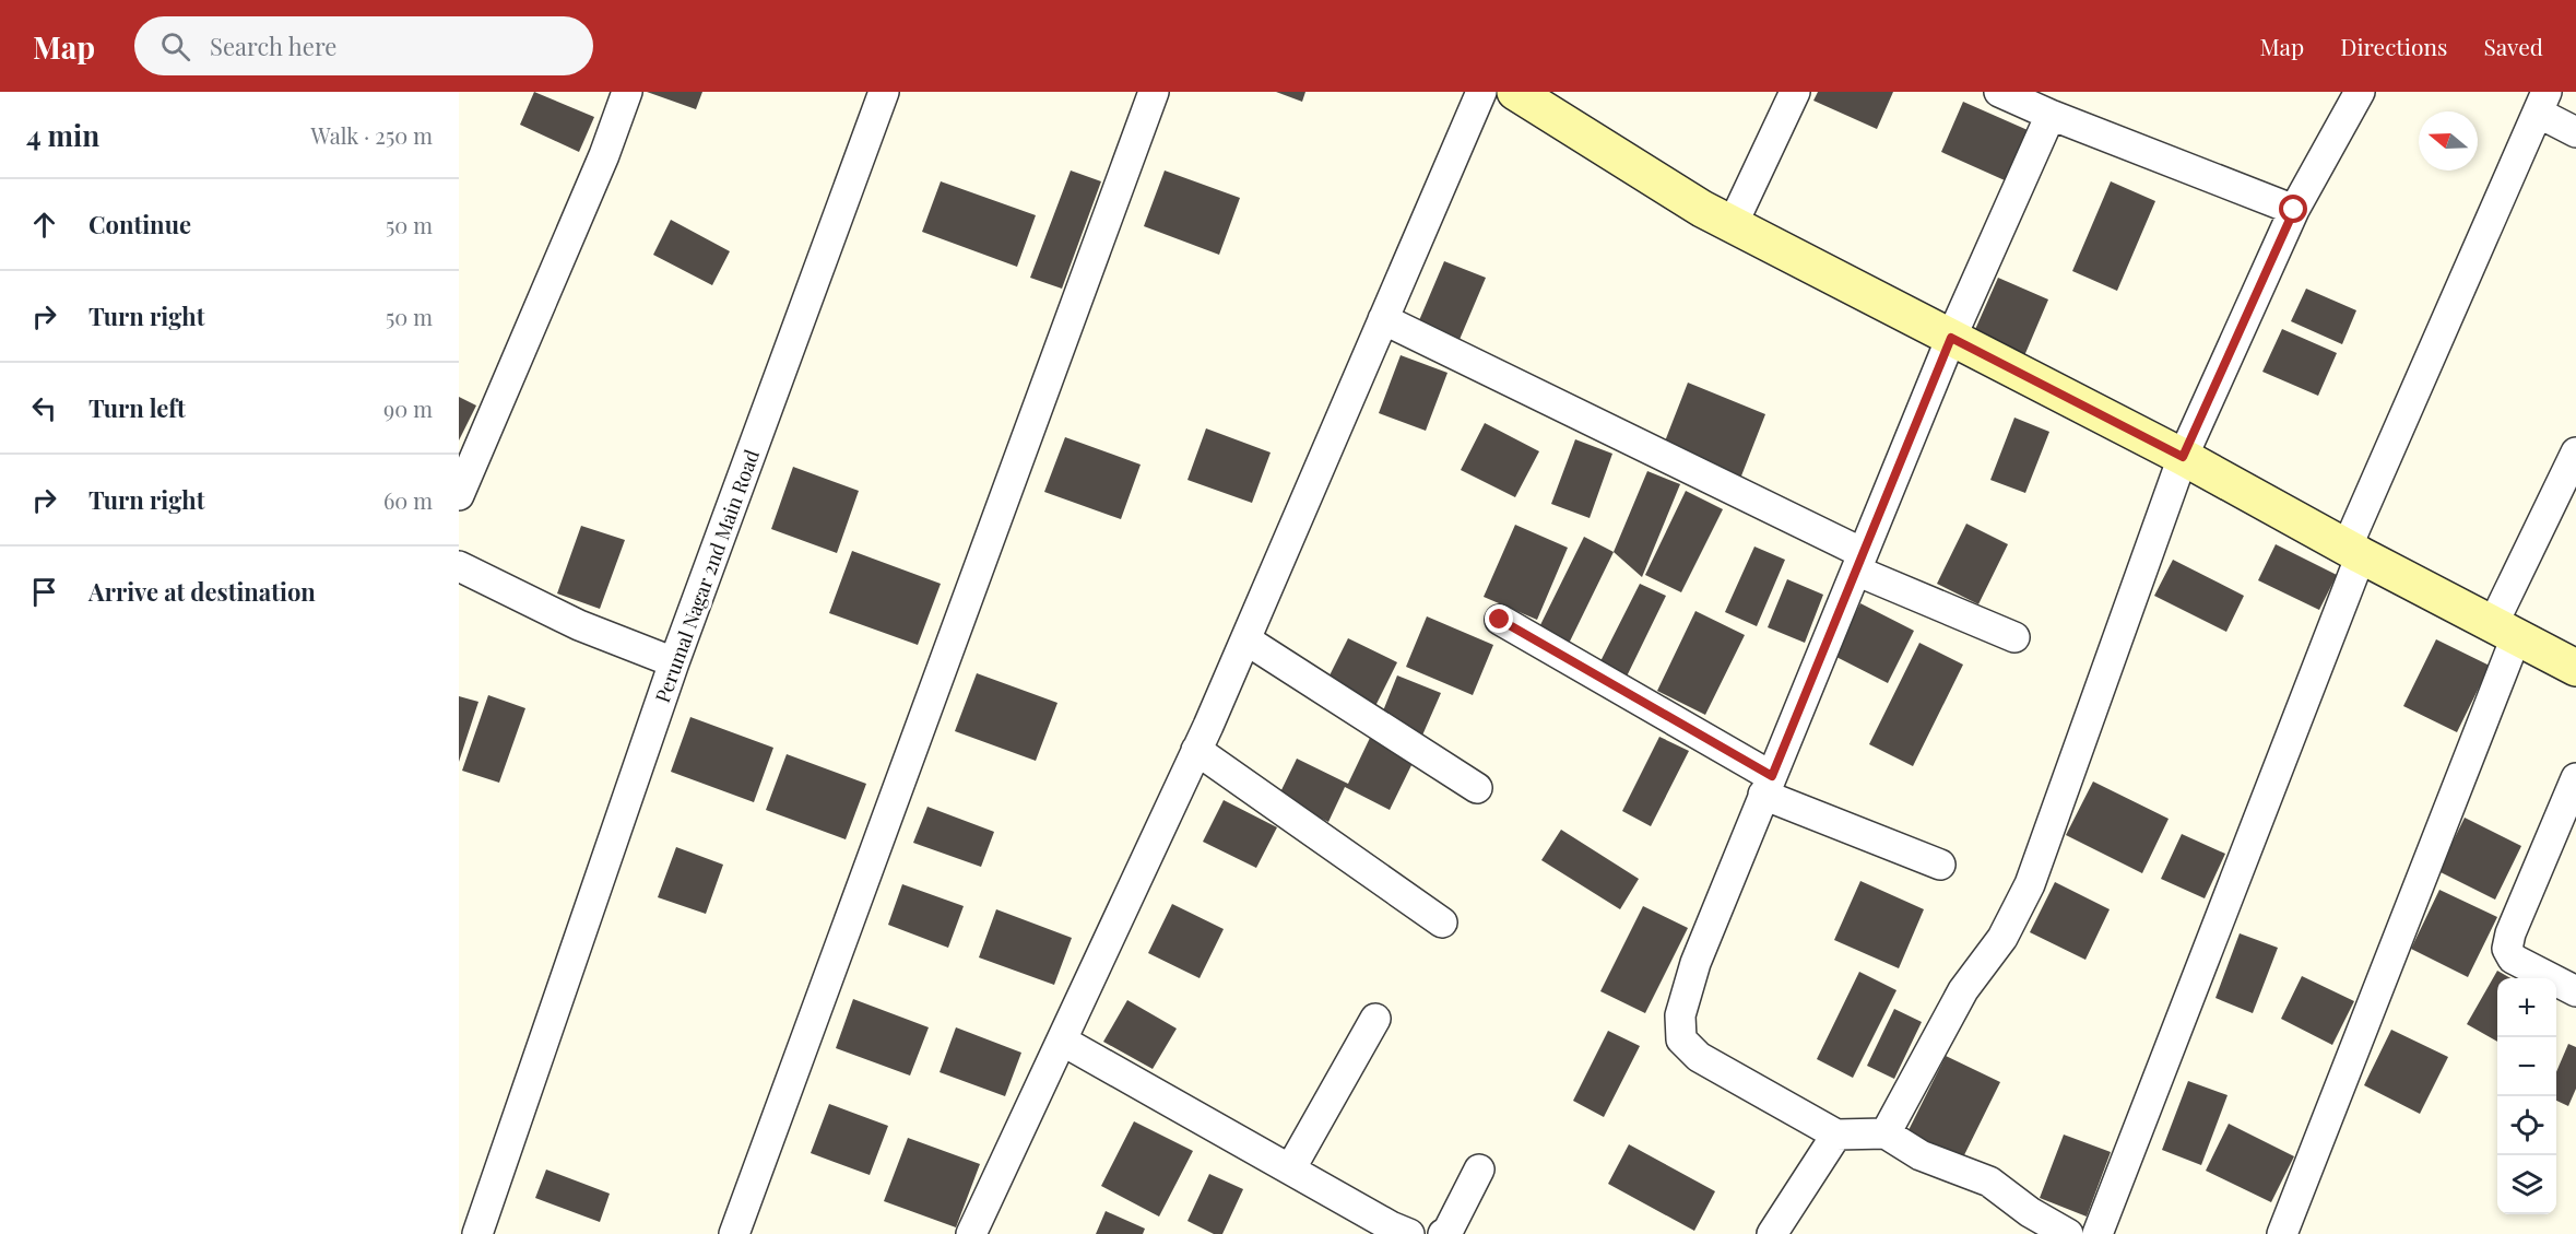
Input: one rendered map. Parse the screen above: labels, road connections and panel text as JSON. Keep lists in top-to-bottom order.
{
  "streets": {
    "street": ["Perumal Nagar 2nd Main Road"]
  },
  "north": "left",
  "page": {
    "header": "Map",
    "search": "Search here",
    "nav": ["Map", "Directions", "Saved"],
    "heading": ["4 min", "Walk · 250 m"],
    "list": [
      ["Continue", "50 m"],
      ["Turn right", "50 m"],
      ["Turn left", "90 m"],
      ["Turn right", "60 m"],
      "Arrive at destination"
    ],
    "map_buttons": ["+", "−"]
  }
}
